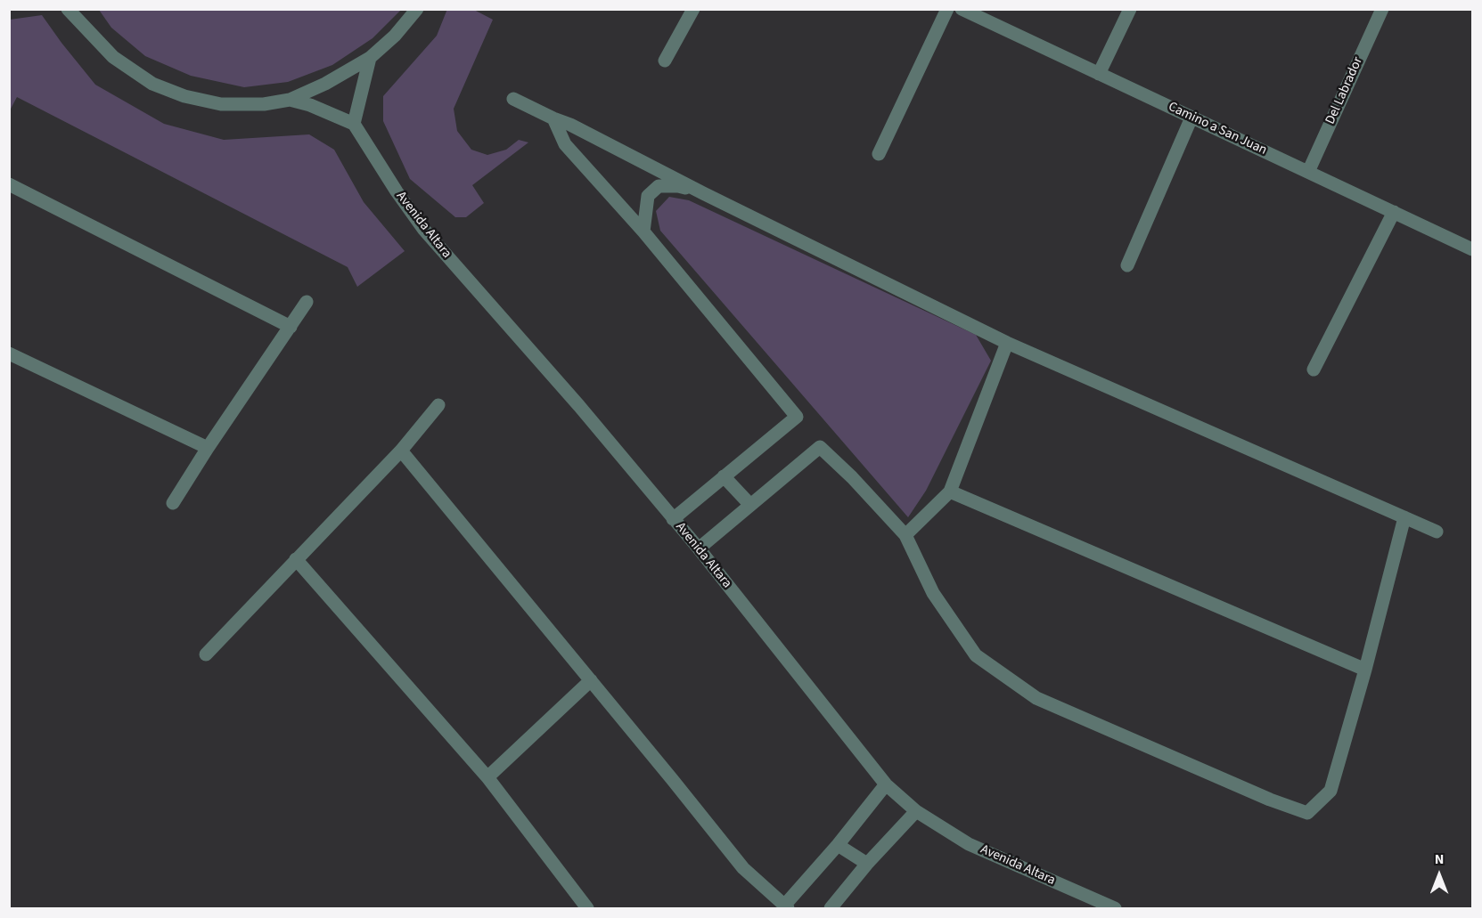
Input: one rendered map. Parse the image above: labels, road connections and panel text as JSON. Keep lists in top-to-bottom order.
{
  "streets": {
    "street": ["Del Labrador", "Camino a San Juan", "Avenida Altara"]
  },
  "crossings": [
    ["Del Labrador", "Camino a San Juan"]
  ],
  "north": "top"
}
